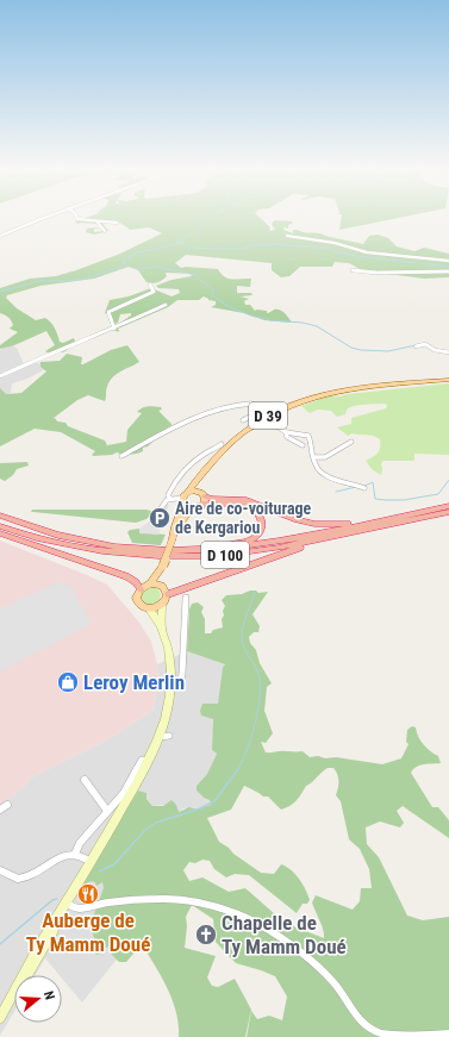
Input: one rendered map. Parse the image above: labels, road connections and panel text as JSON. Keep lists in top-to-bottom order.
{
  "streets": {
    "highway": ["D 100"],
    "main road": ["D 39"]
  },
  "places": {
    "parking": ["Aire de co-voiturage de Kergariou"],
    "shop": ["Leroy Merlin"],
    "restaurant": ["Auberge de Ty Mamm Doué"],
    "church": ["Chapelle de Ty Mamm Doué"]
  },
  "north": "right"
}
